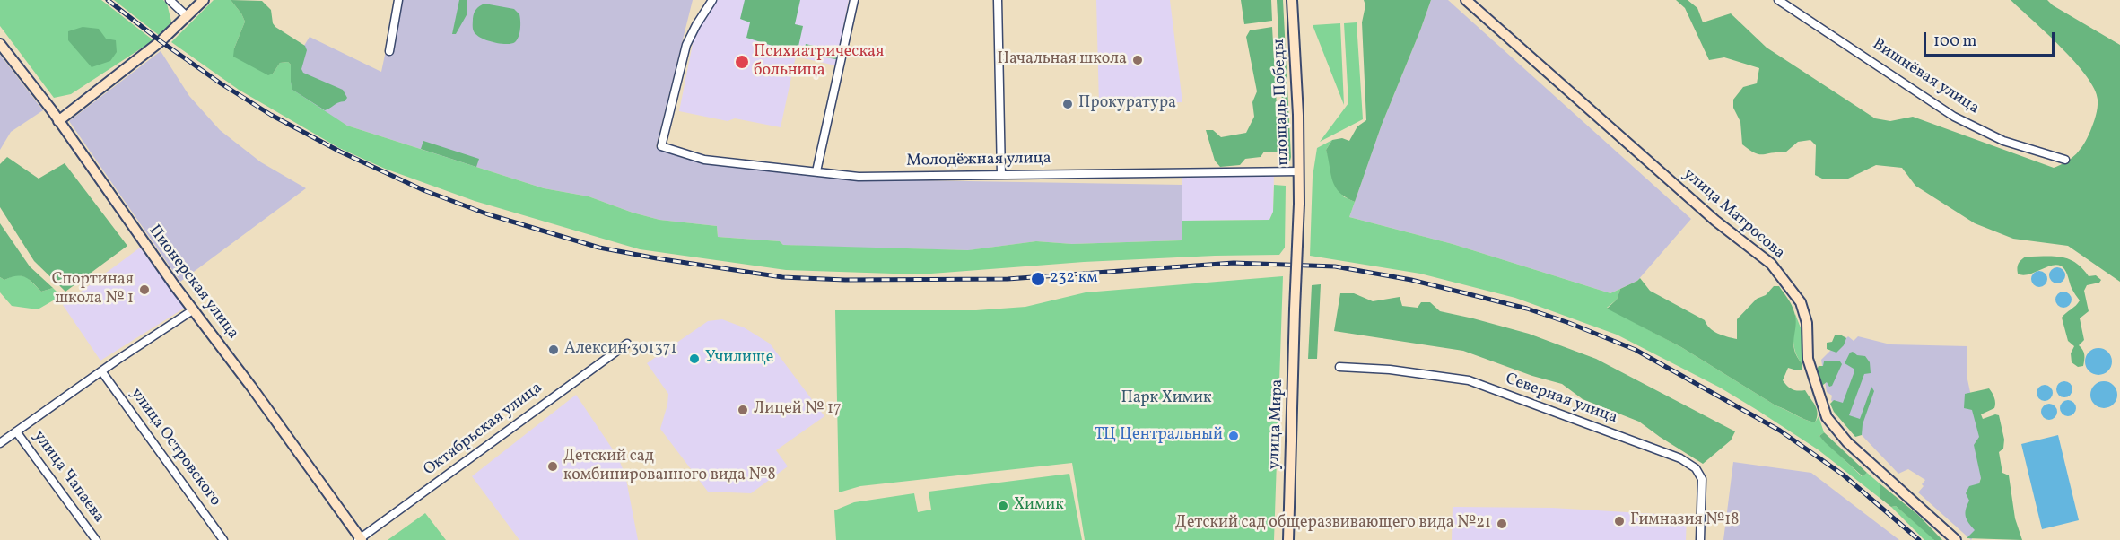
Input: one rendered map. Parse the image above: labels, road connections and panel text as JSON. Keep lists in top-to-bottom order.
{
  "streets": {
    "street": [
      "Вишнёвая улица",
      "площадь Победы",
      "Молодёжная улица",
      "улица Матросова",
      "Пионерская улица",
      "Северная улица",
      "улица Мира",
      "Октябрьская улица",
      "улица Островского",
      "улица Чапаева"
    ]
  },
  "crossings": [
    ["площадь Победы", "Молодёжная улица"],
    ["площадь Победы", "улица Мира"],
    ["Пионерская улица", "Октябрьская улица"]
  ],
  "parks": ["Парк Химик"],
  "places": [
    "Начальная школа",
    "Психиатрическая больница",
    "Прокуратура",
    "232 км",
    "Спортиная школа № 1",
    "Алексин 301371",
    "Училище",
    "Лицей № 17",
    "ТЦ Центральный",
    "Детский сад комбинированного вида №8",
    "Химик",
    "Гимназия №18",
    "Детский сад общеразвивающего вида №21"
  ],
  "scale_bar": "100 m"
}
